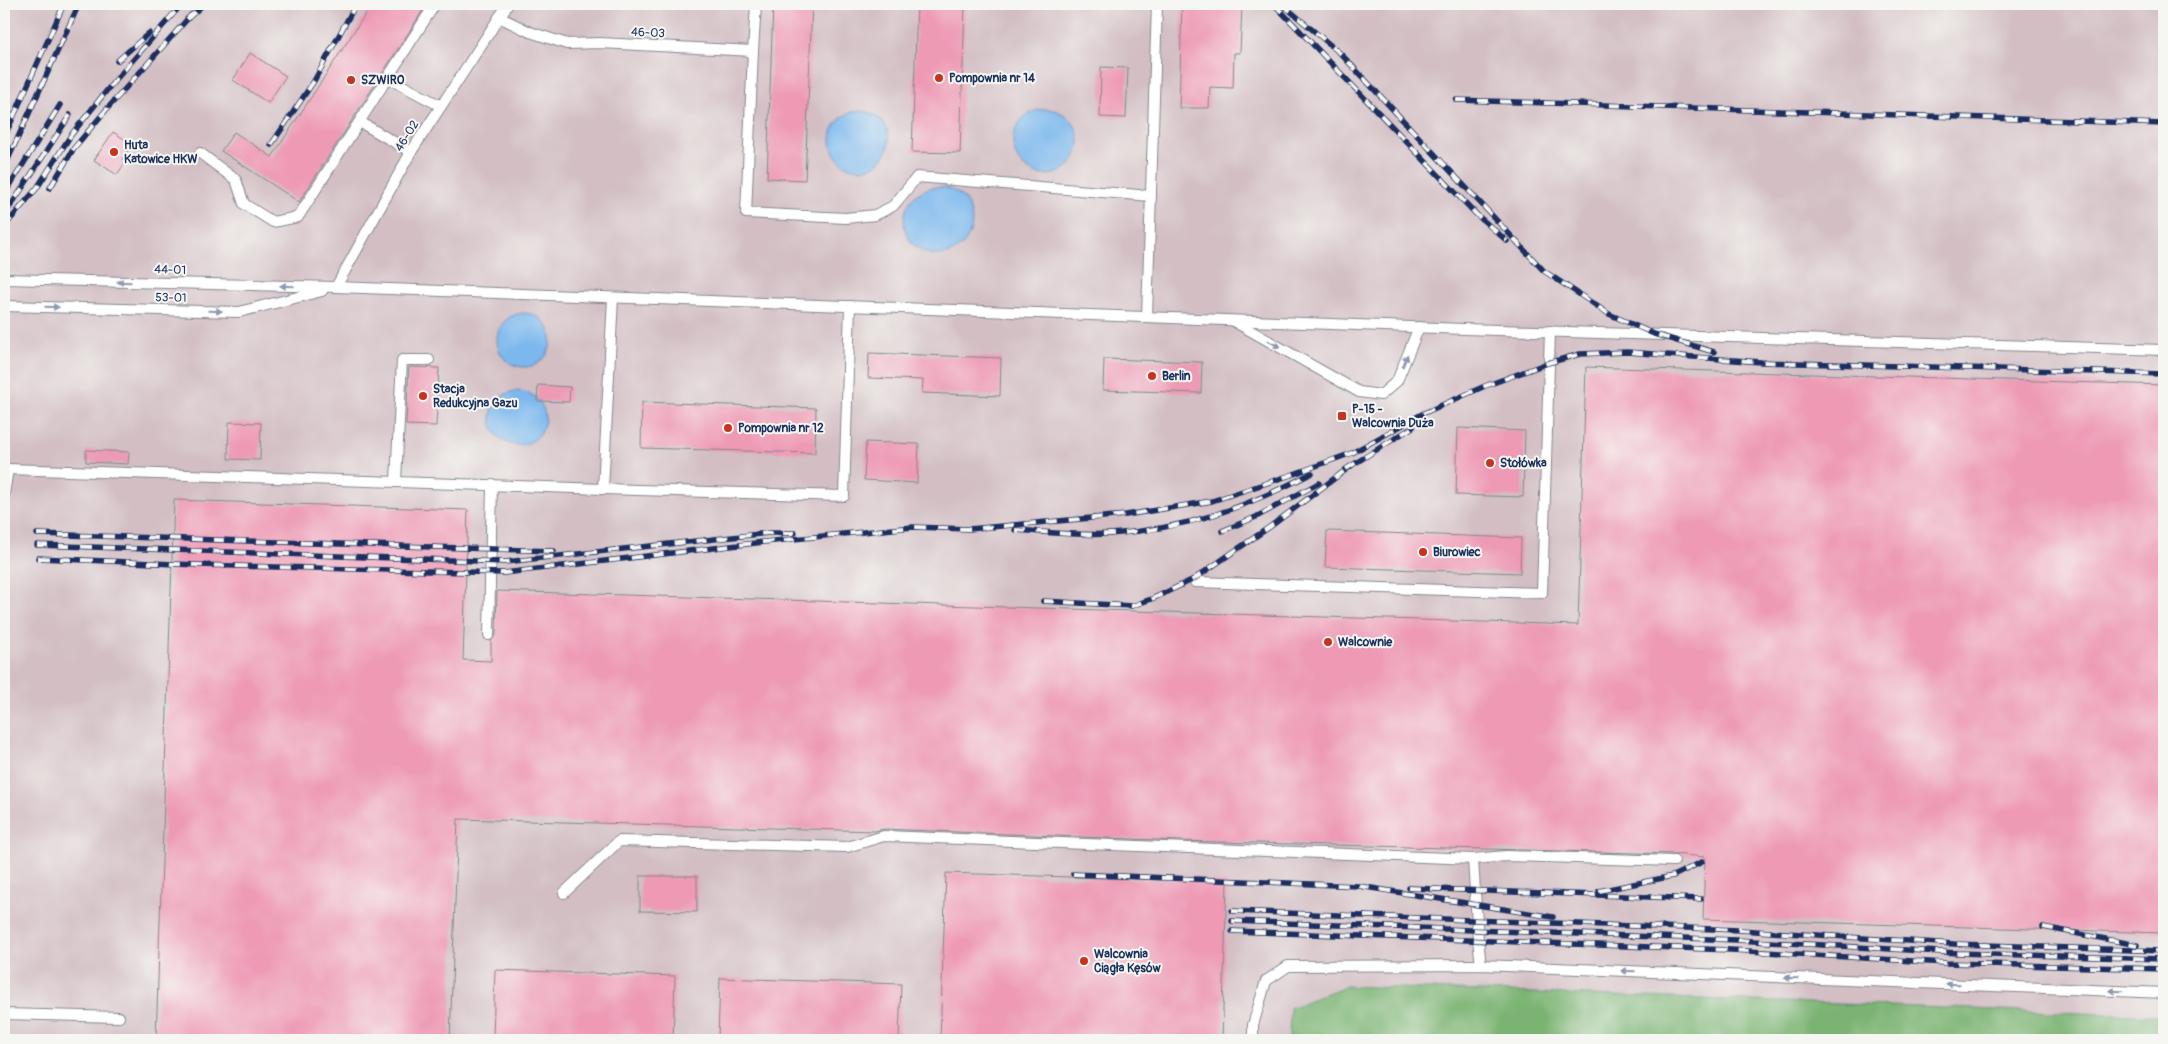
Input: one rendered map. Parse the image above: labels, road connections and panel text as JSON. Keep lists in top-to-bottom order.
{
  "streets": {
    "lane": [
      "46-03",
      "46-02",
      "44-01",
      "53-01"
    ]
  },
  "crossings": [
    ["46-03", "46-02"],
    ["46-02", "44-01"],
    ["46-02", "53-01"],
    ["44-01", "53-01"]
  ],
  "one_way": ["53-01"],
  "places": {
    "other": [
      "Pompownia nr 14",
      "SZWIRO",
      "Huta Katowice HKW",
      "Berlin",
      "Stacja Redukcyjna Gazu",
      "Pompownia nr 12",
      "Stołówka",
      "Biurowiec",
      "Walcownie",
      "Walcownia Ciągła Kęsów"
    ],
    "transit": ["P-15 - Walcownia Duża"]
  }
}
